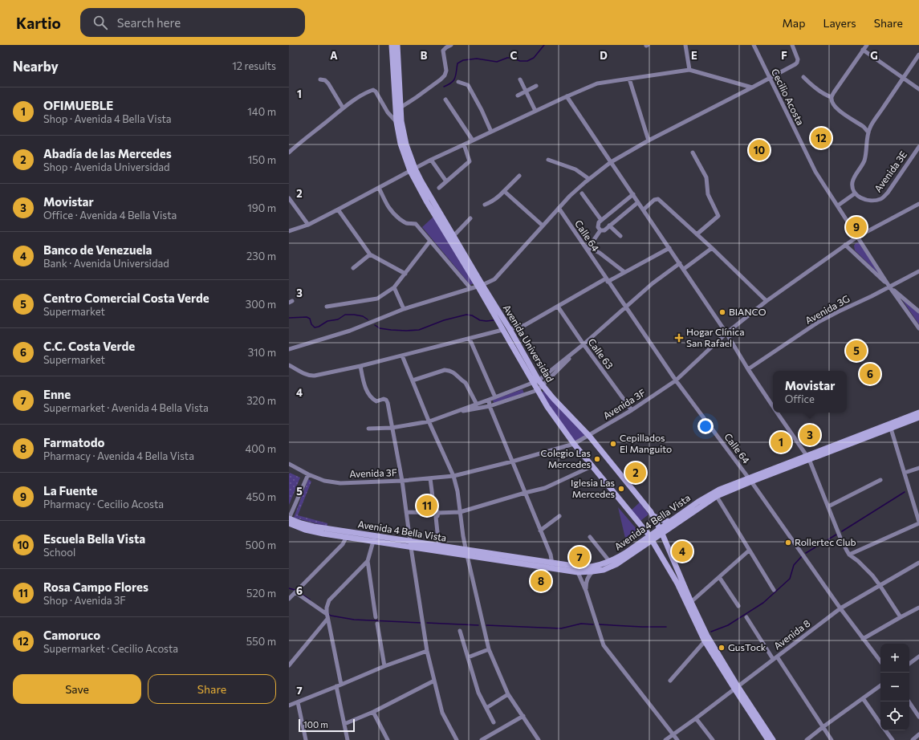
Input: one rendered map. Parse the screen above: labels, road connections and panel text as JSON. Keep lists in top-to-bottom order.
{
  "streets": {
    "street": [
      "Cecilio Acosta",
      "Avenida 3E",
      "Calle 64",
      "Avenida 3G",
      "Avenida Universidad",
      "Calle 63",
      "Avenida 3F",
      "Avenida 4 Bella Vista",
      "Avenida 8"
    ]
  },
  "crossings": [
    ["Cecilio Acosta", "Avenida 3G"],
    ["Cecilio Acosta", "Avenida 3F"],
    ["Calle 64", "Avenida 3F"],
    ["Calle 64", "Avenida 4 Bella Vista"],
    ["Calle 64", "Avenida 8"],
    ["Avenida Universidad", "Avenida 3F"],
    ["Avenida Universidad", "Avenida 4 Bella Vista"],
    ["Avenida Universidad", "Avenida 8"],
    ["Calle 63", "Avenida 3F"]
  ],
  "places": {
    "other": [
      "BIANCO",
      "Cepillados El Manguito",
      "Colegio Las Mercedes",
      "Iglesia Las Mercedes",
      "Rollertec Club",
      "GusTock"
    ],
    "health": ["Hogar Clínica San Rafael"]
  },
  "scale_bar": "100 m",
  "page": {
    "header": "Kartio",
    "search": "Search here",
    "nav": ["Map", "Layers", "Share"],
    "heading": ["Nearby", "12 results"],
    "list": [
      {
        "mark": "1",
        "name": "OFIMUEBLE",
        "note": "Shop · Avenida 4 Bella Vista",
        "value": "140 m"
      },
      {
        "mark": "2",
        "name": "Abadía de las Mercedes",
        "note": "Shop · Avenida Universidad",
        "value": "150 m"
      },
      {
        "mark": "3",
        "name": "Movistar",
        "note": "Office · Avenida 4 Bella Vista",
        "value": "190 m"
      },
      {
        "mark": "4",
        "name": "Banco de Venezuela",
        "note": "Bank · Avenida Universidad",
        "value": "230 m"
      },
      {
        "mark": "5",
        "name": "Centro Comercial Costa Verde",
        "note": "Supermarket",
        "value": "300 m"
      },
      {
        "mark": "6",
        "name": "C.C. Costa Verde",
        "note": "Supermarket",
        "value": "310 m"
      },
      {
        "mark": "7",
        "name": "Enne",
        "note": "Supermarket · Avenida 4 Bella Vista",
        "value": "320 m"
      },
      {
        "mark": "8",
        "name": "Farmatodo",
        "note": "Pharmacy · Avenida 4 Bella Vista",
        "value": "400 m"
      },
      {
        "mark": "9",
        "name": "La Fuente",
        "note": "Pharmacy · Cecilio Acosta",
        "value": "450 m"
      },
      {
        "mark": "10",
        "name": "Escuela Bella Vista",
        "note": "School",
        "value": "500 m"
      },
      {
        "mark": "11",
        "name": "Rosa Campo Flores",
        "note": "Shop · Avenida 3F",
        "value": "520 m"
      },
      {
        "mark": "12",
        "name": "Camoruco",
        "note": "Supermarket · Cecilio Acosta",
        "value": "550 m"
      }
    ],
    "pins": [
      "12",
      "10",
      "9",
      "5",
      "6",
      "3",
      "1",
      "2",
      "11",
      "4",
      "7",
      "8"
    ],
    "popup": ["Movistar", "Office"],
    "map_buttons": ["+", "−"],
    "buttons": ["Save", "Share"],
    "scale": "100 m"
  },
  "grid": {
    "columns": [
      "A",
      "B",
      "C",
      "D",
      "E",
      "F",
      "G"
    ],
    "rows": [
      "1",
      "2",
      "3",
      "4",
      "5",
      "6",
      "7"
    ]
  }
}
